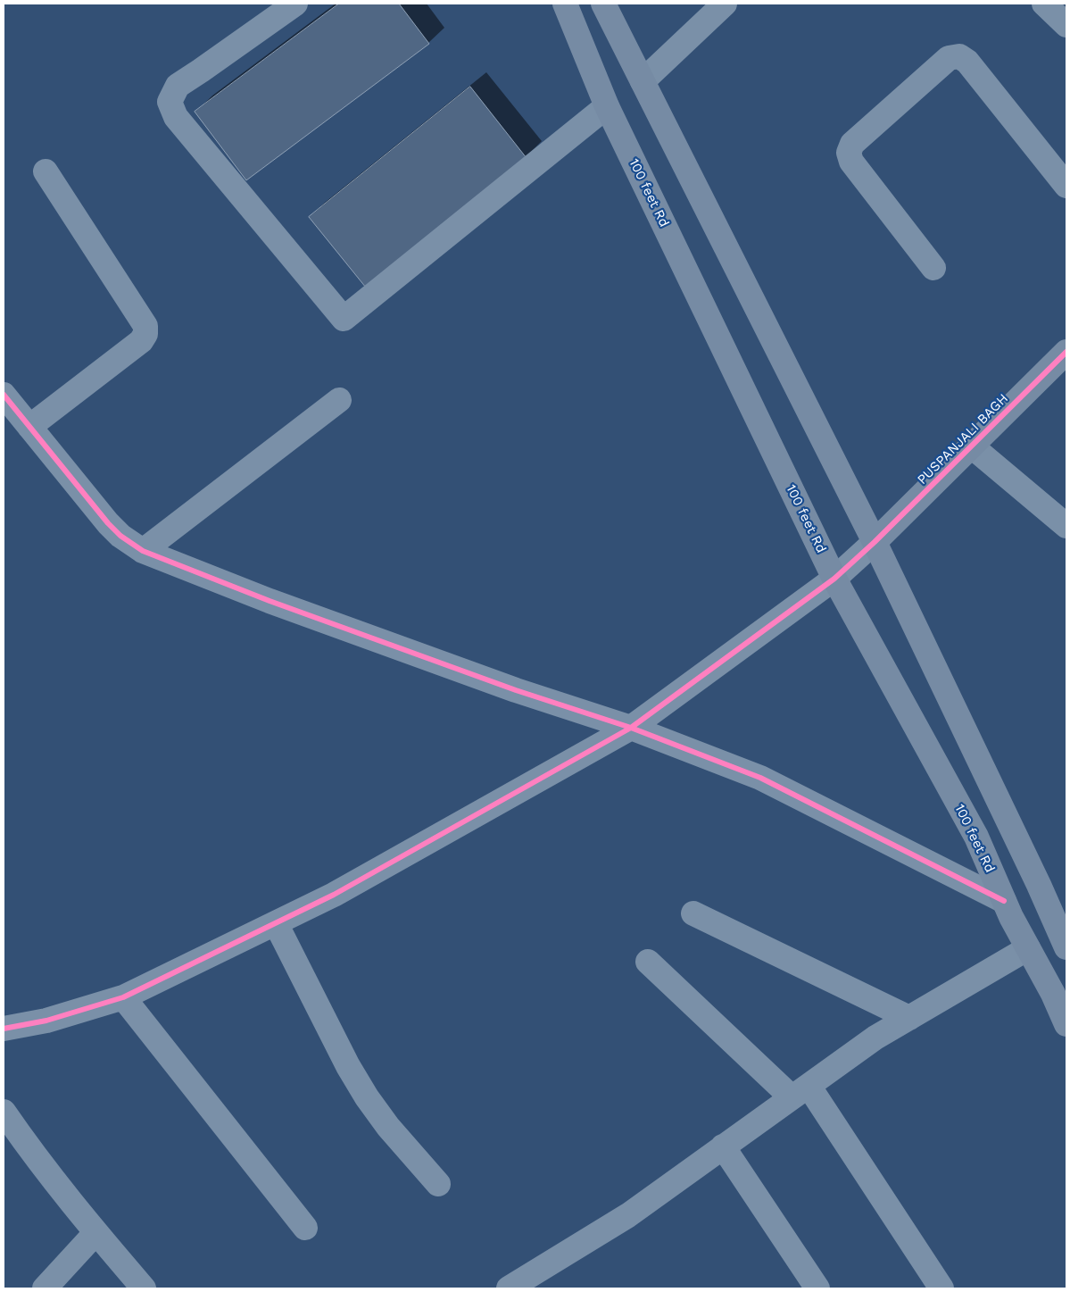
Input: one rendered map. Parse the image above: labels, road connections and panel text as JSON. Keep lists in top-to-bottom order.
{
  "streets": {
    "main road": ["100 feet Rd", "PUSPANJALI BAGH"]
  }
}
